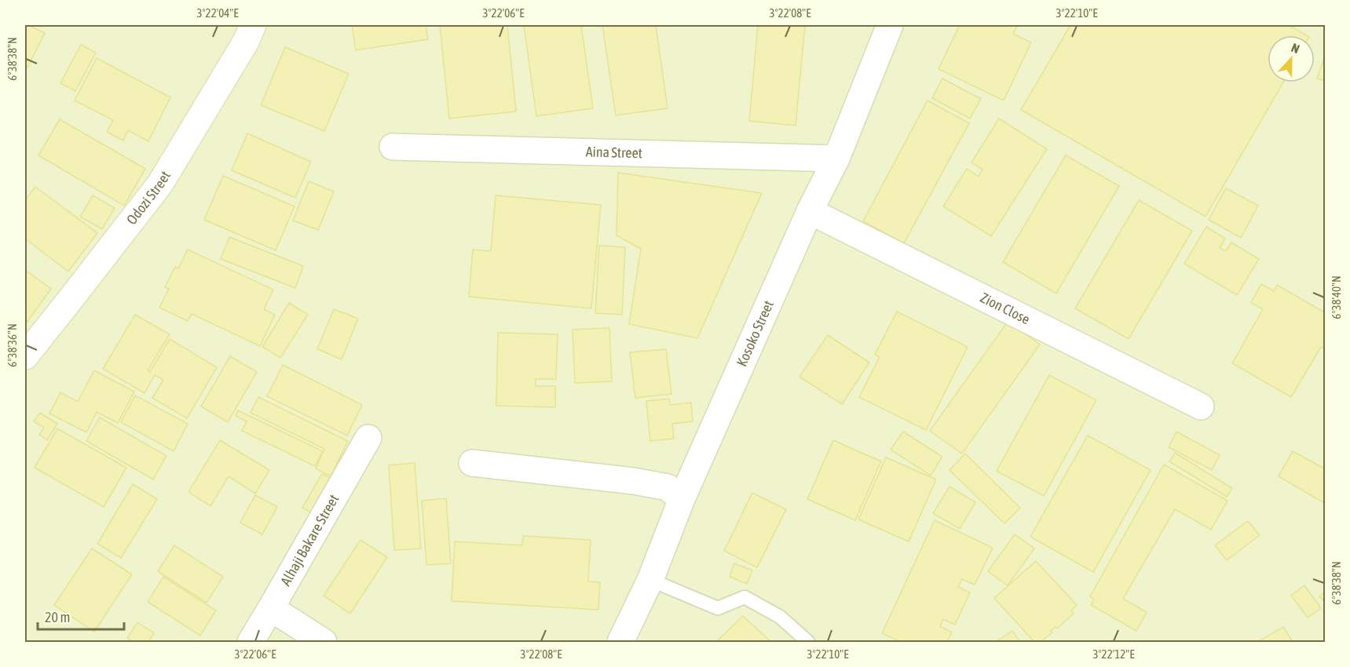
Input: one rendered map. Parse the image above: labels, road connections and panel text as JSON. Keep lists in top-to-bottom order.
{
  "streets": {
    "street": [
      "Aina Street",
      "Odozi Street",
      "Zion Close",
      "Kosoko Street",
      "Alhaji Bakare Street"
    ]
  },
  "crossings": [
    ["Aina Street", "Kosoko Street"],
    ["Zion Close", "Kosoko Street"]
  ],
  "scale_bar": "20 m",
  "north": "top",
  "coordinates": [
    "3°22'04\"E",
    "3°22'06\"E",
    "3°22'08\"E",
    "3°22'10\"E",
    "6°38'38\"N",
    "6°38'40\"N",
    "6°38'36\"N",
    "3°22'12\"E"
  ]
}
